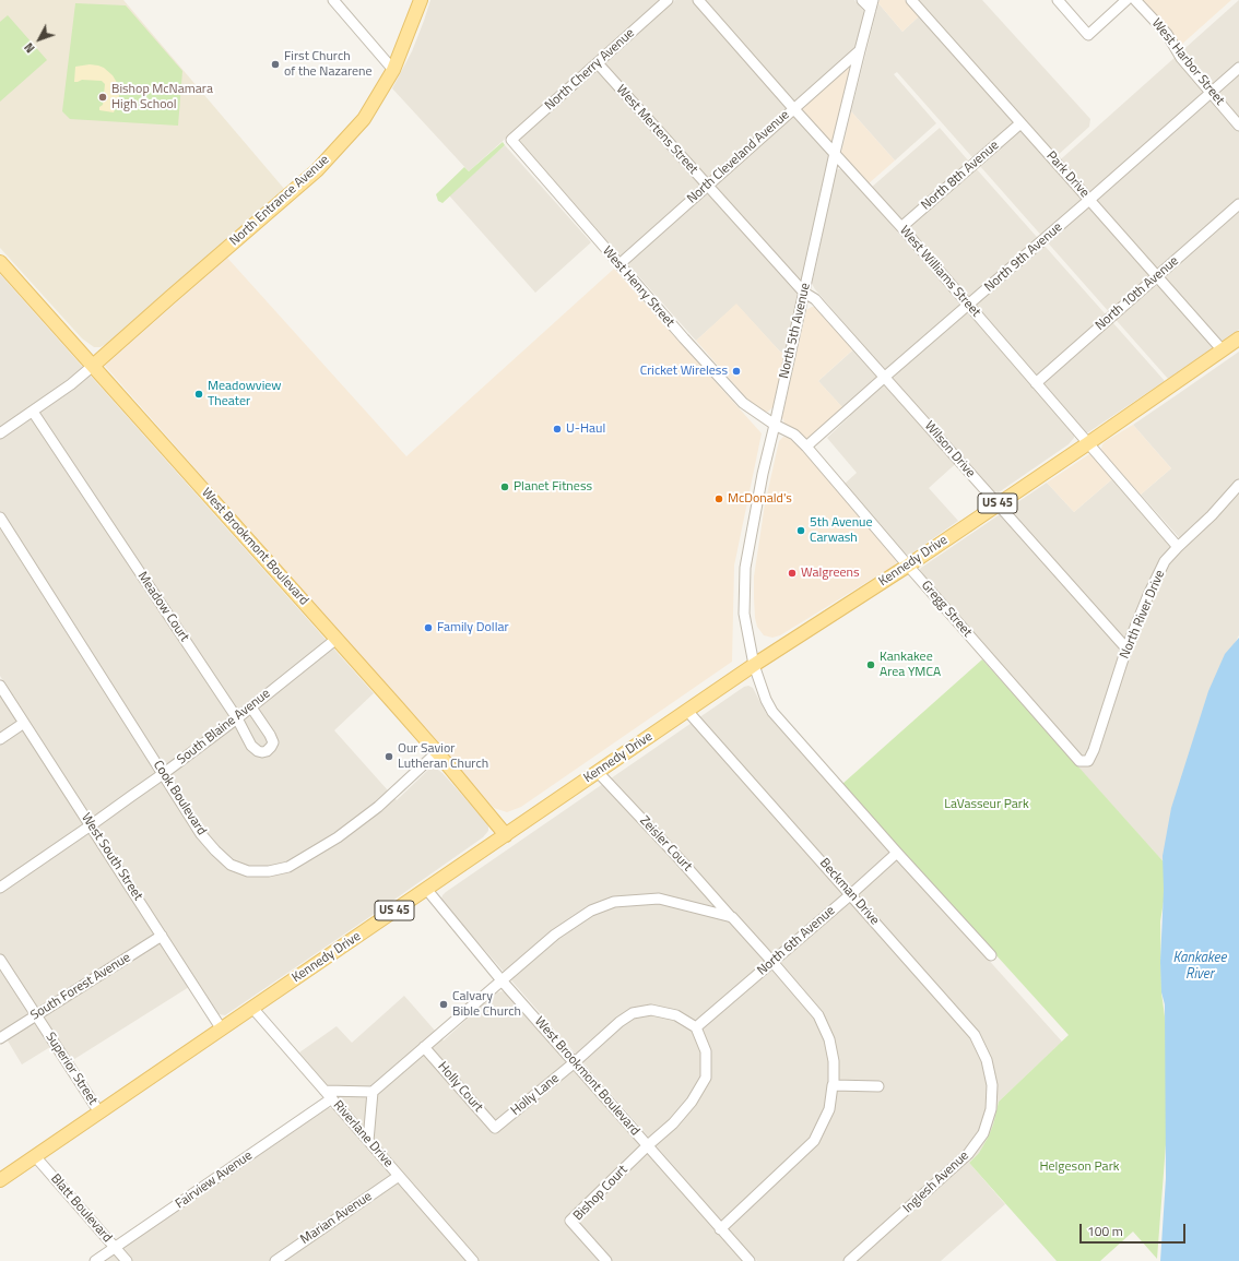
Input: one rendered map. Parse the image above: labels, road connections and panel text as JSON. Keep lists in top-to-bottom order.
{
  "streets": {
    "main road": [
      "North Entrance Avenue",
      "US 45",
      "West Brookmont Boulevard",
      "Kennedy Drive"
    ],
    "street": [
      "West Harbor Street",
      "North Cherry Avenue",
      "West Mertens Street",
      "North Cleveland Avenue",
      "Park Drive",
      "North 8th Avenue",
      "North 9th Avenue",
      "West Williams Street",
      "West Henry Street",
      "North 10th Avenue",
      "North 5th Avenue",
      "Wilson Drive",
      "Meadow Court",
      "Gregg Street",
      "North River Drive",
      "South Blaine Avenue",
      "Cook Boulevard",
      "Zeisler Court",
      "West South Street",
      "Beckman Drive",
      "North 6th Avenue",
      "South Forest Avenue",
      "Superior Street",
      "Holly Court",
      "Holly Lane",
      "Riverlane Drive",
      "Fairview Avenue",
      "Inglesh Avenue",
      "Bishop Court",
      "Blatt Boulevard",
      "Marian Avenue"
    ]
  },
  "crossings": [
    ["West Harbor Street", "North 9th Avenue"],
    ["North Cherry Avenue", "West Mertens Street"],
    ["North Cherry Avenue", "West Henry Street"],
    ["West Mertens Street", "North Cleveland Avenue"],
    ["West Mertens Street", "North 5th Avenue"],
    ["West Mertens Street", "Wilson Drive"],
    ["North Cleveland Avenue", "West Williams Street"],
    ["North Cleveland Avenue", "West Henry Street"],
    ["North Cleveland Avenue", "North 5th Avenue"],
    ["Park Drive", "North 8th Avenue"],
    ["Park Drive", "North 9th Avenue"],
    ["Park Drive", "North 10th Avenue"],
    ["Park Drive", "Kennedy Drive"],
    ["North 8th Avenue", "West Williams Street"],
    ["North Entrance Avenue", "West Brookmont Boulevard"],
    ["North 9th Avenue", "West Williams Street"],
    ["North 9th Avenue", "Wilson Drive"],
    ["North 9th Avenue", "Gregg Street"],
    ["West Williams Street", "North 10th Avenue"],
    ["West Williams Street", "North 5th Avenue"],
    ["West Williams Street", "Kennedy Drive"],
    ["West Williams Street", "North River Drive"],
    ["West Henry Street", "North 5th Avenue"],
    ["West Henry Street", "Gregg Street"],
    ["North 5th Avenue", "Wilson Drive"],
    ["North 5th Avenue", "Kennedy Drive"],
    ["North 5th Avenue", "Gregg Street"],
    ["North 5th Avenue", "North 6th Avenue"],
    ["Wilson Drive", "Kennedy Drive"],
    ["Wilson Drive", "North River Drive"],
    ["West Brookmont Boulevard", "Kennedy Drive"],
    ["West Brookmont Boulevard", "South Blaine Avenue"],
    ["West Brookmont Boulevard", "Cook Boulevard"],
    ["West Brookmont Boulevard", "Zeisler Court"],
    ["West Brookmont Boulevard", "North 6th Avenue"],
    ["West Brookmont Boulevard", "Holly Lane"],
    ["West Brookmont Boulevard", "Bishop Court"],
    ["Kennedy Drive", "Gregg Street"],
    ["Kennedy Drive", "Zeisler Court"],
    ["Kennedy Drive", "West South Street"],
    ["Kennedy Drive", "Beckman Drive"],
    ["Kennedy Drive", "Superior Street"],
    ["Kennedy Drive", "Riverlane Drive"],
    ["Kennedy Drive", "Blatt Boulevard"],
    ["Meadow Court", "South Blaine Avenue"],
    ["Gregg Street", "North River Drive"],
    ["South Blaine Avenue", "Cook Boulevard"],
    ["South Blaine Avenue", "West South Street"],
    ["Zeisler Court", "North 6th Avenue"],
    ["West South Street", "South Forest Avenue"],
    ["Beckman Drive", "North 6th Avenue"],
    ["Beckman Drive", "Inglesh Avenue"],
    ["North 6th Avenue", "Holly Lane"],
    ["North 6th Avenue", "Bishop Court"],
    ["South Forest Avenue", "Superior Street"],
    ["Holly Court", "Holly Lane"],
    ["Holly Lane", "Bishop Court"],
    ["Riverlane Drive", "Fairview Avenue"],
    ["Riverlane Drive", "Marian Avenue"],
    ["Fairview Avenue", "Blatt Boulevard"]
  ],
  "water": ["Kankakee River"],
  "parks": ["LaVasseur Park", "Helgeson Park"],
  "places": [
    "First Church of the Nazarene",
    "Bishop McNamara High School",
    "Cricket Wireless",
    "Meadowview Theater",
    "U-Haul",
    "Planet Fitness",
    "McDonald's",
    "5th Avenue Carwash",
    "Walgreens",
    "Family Dollar",
    "Kankakee Area YMCA",
    "Our Savior Lutheran Church",
    "Calvary Bible Church"
  ],
  "scale_bar": "100 m",
  "north": "bottom left"
}
